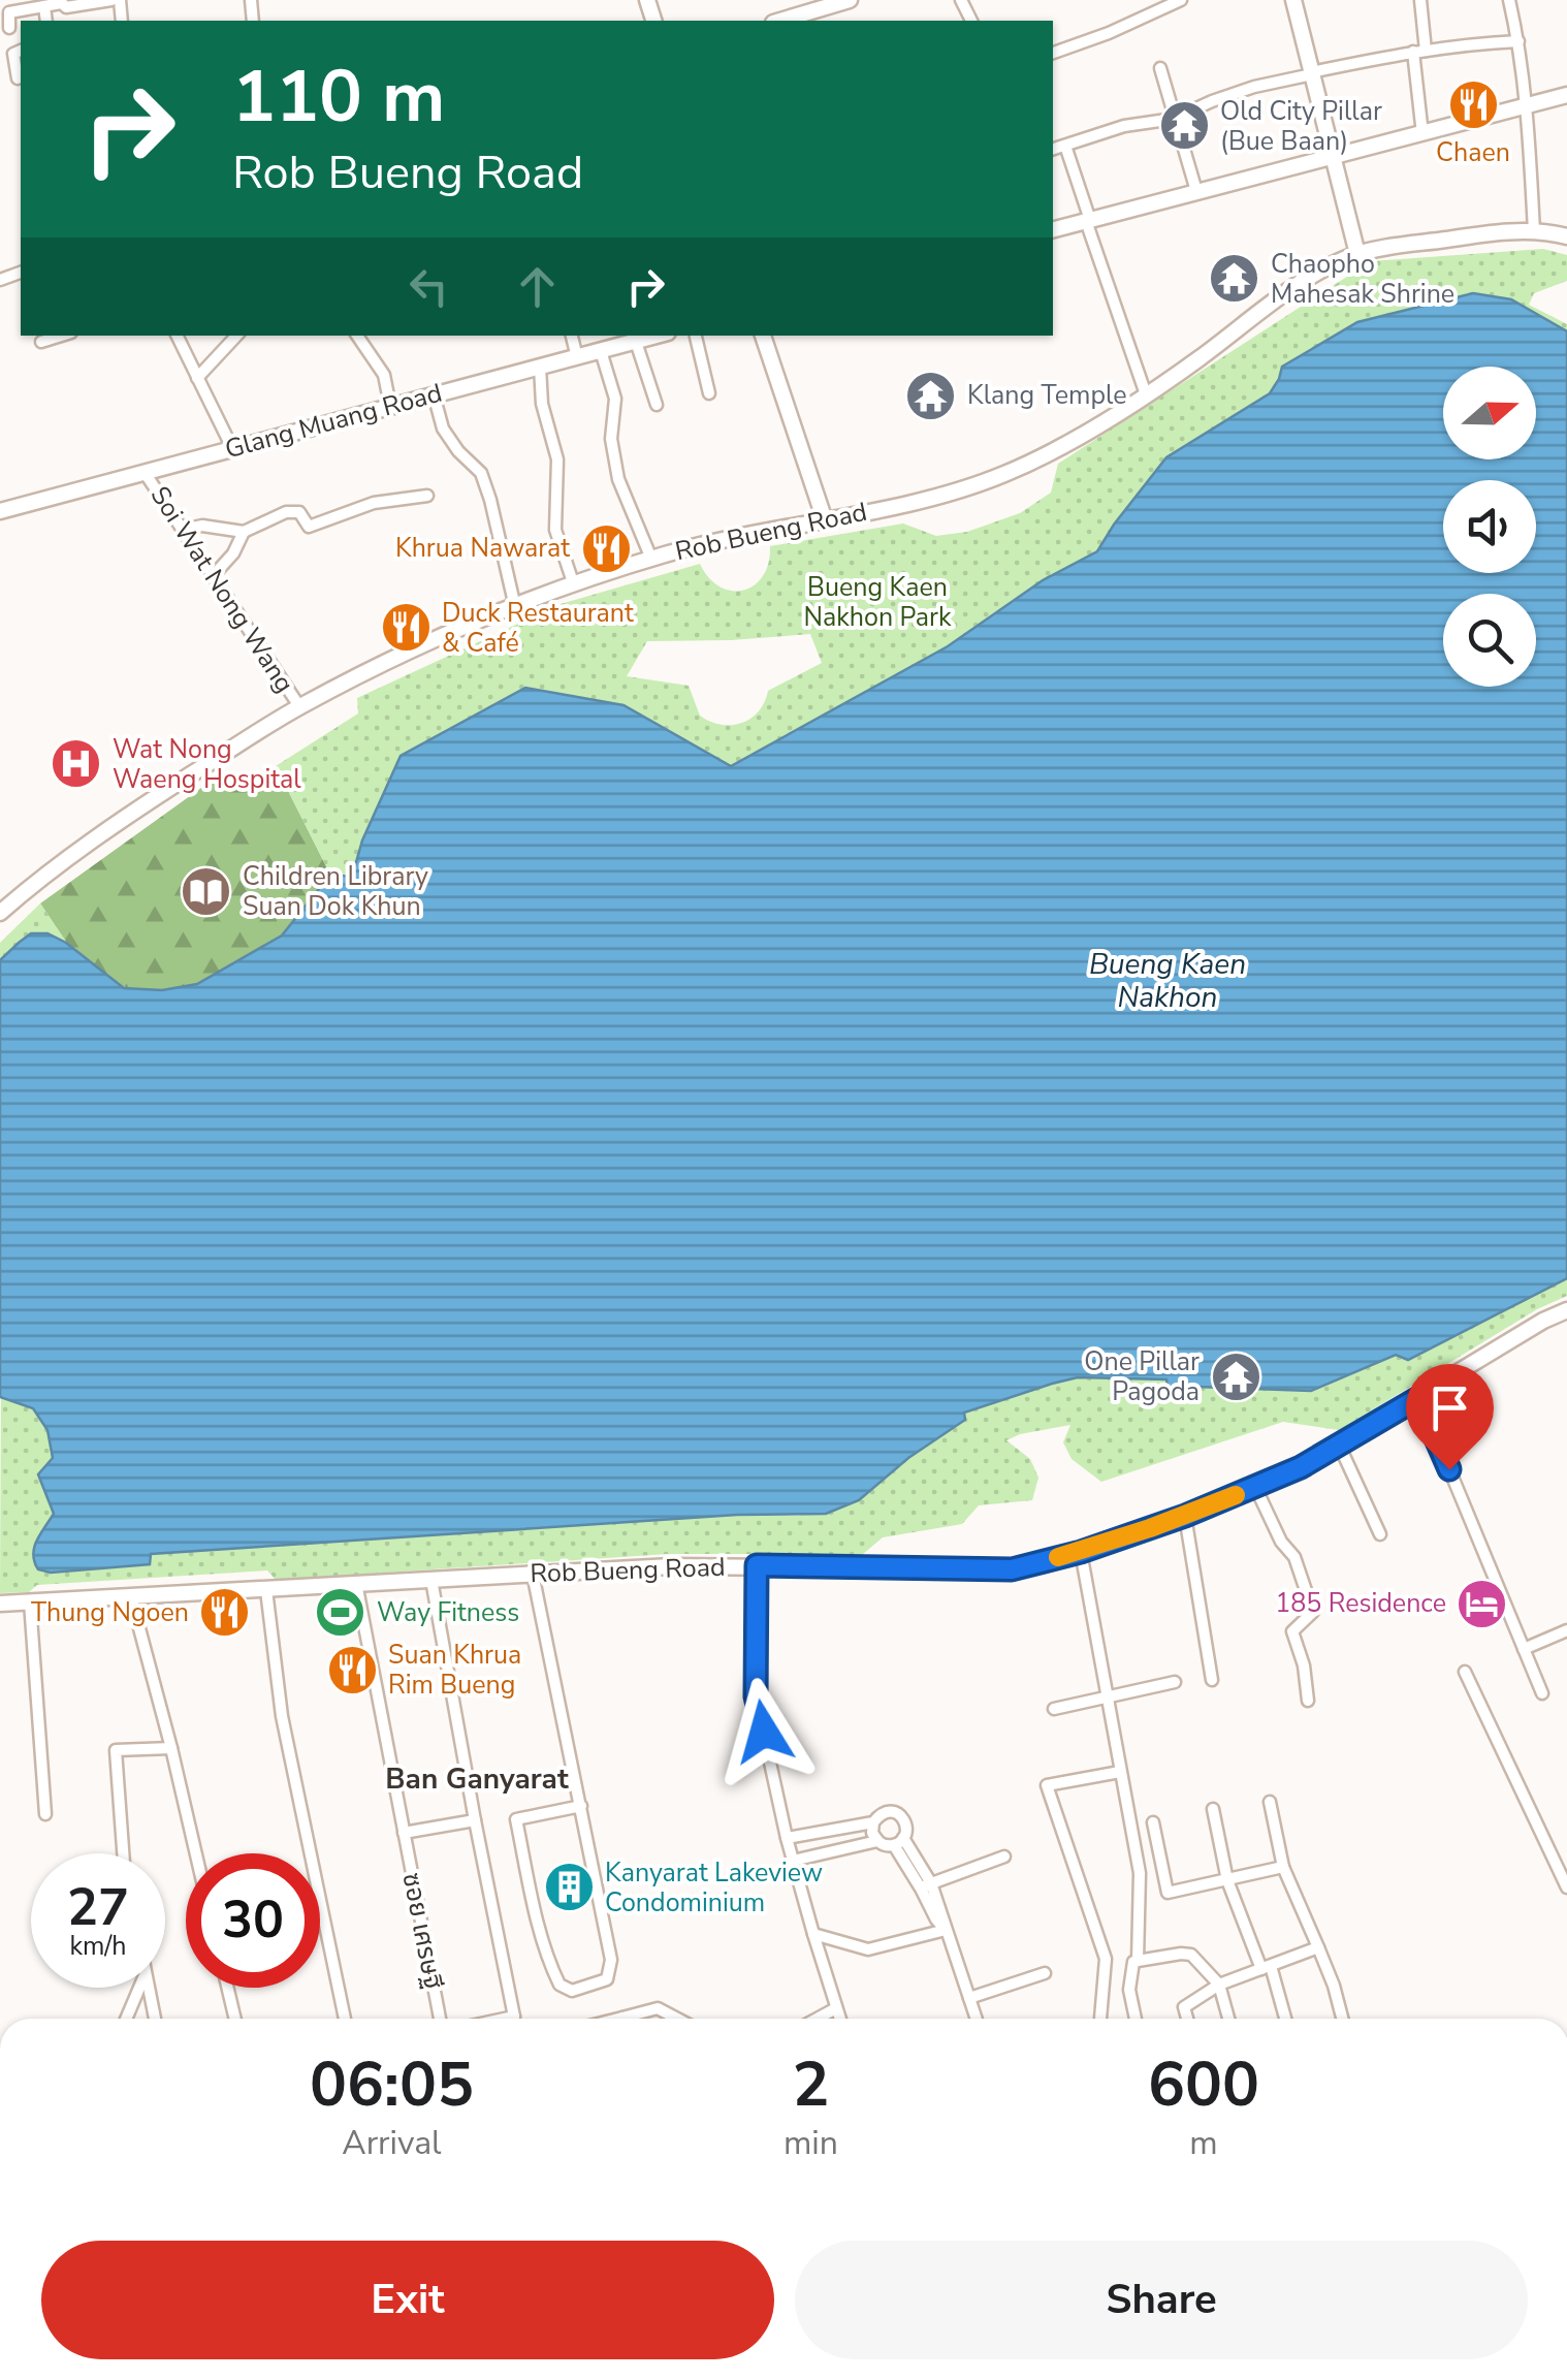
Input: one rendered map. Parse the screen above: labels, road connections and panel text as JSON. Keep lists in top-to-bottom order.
{
  "streets": {
    "street": [
      "Glang Muang Road",
      "Rob Bueng Road",
      "Soi Wat Nong Wang",
      "ซอย เศรษฐี"
    ]
  },
  "crossings": [
    ["Glang Muang Road", "Soi Wat Nong Wang"],
    ["Rob Bueng Road", "Soi Wat Nong Wang"],
    ["Rob Bueng Road", "ซอย เศรษฐี"]
  ],
  "districts": ["Ban Ganyarat"],
  "water": ["Bueng Kaen Nakhon"],
  "parks": ["Bueng Kaen Nakhon Park"],
  "places": {
    "restaurant": [
      "Chaen",
      "Khrua Nawarat",
      "Duck Restaurant & Café",
      "Thung Ngoen",
      "Suan Khrua Rim Bueng"
    ],
    "temple": [
      "Old City Pillar (Bue Baan)",
      "Chaopho Mahesak Shrine",
      "Klang Temple",
      "One Pillar Pagoda"
    ],
    "hospital": ["Wat Nong Waeng Hospital"],
    "library": ["Children Library Suan Dok Khun"],
    "hotel": ["185 Residence"],
    "sports": ["Way Fitness"],
    "building": ["Kanyarat Lakeview Condominium"]
  },
  "north": "right",
  "page": {
    "turn": ["110 m", "Rob Bueng Road"],
    "speed": "27 km/h",
    "limit": "30",
    "eta": [
      "06:05",
      "Arrival",
      "2",
      "min",
      "600",
      "m"
    ],
    "buttons": ["Exit", "Share"]
  }
}
